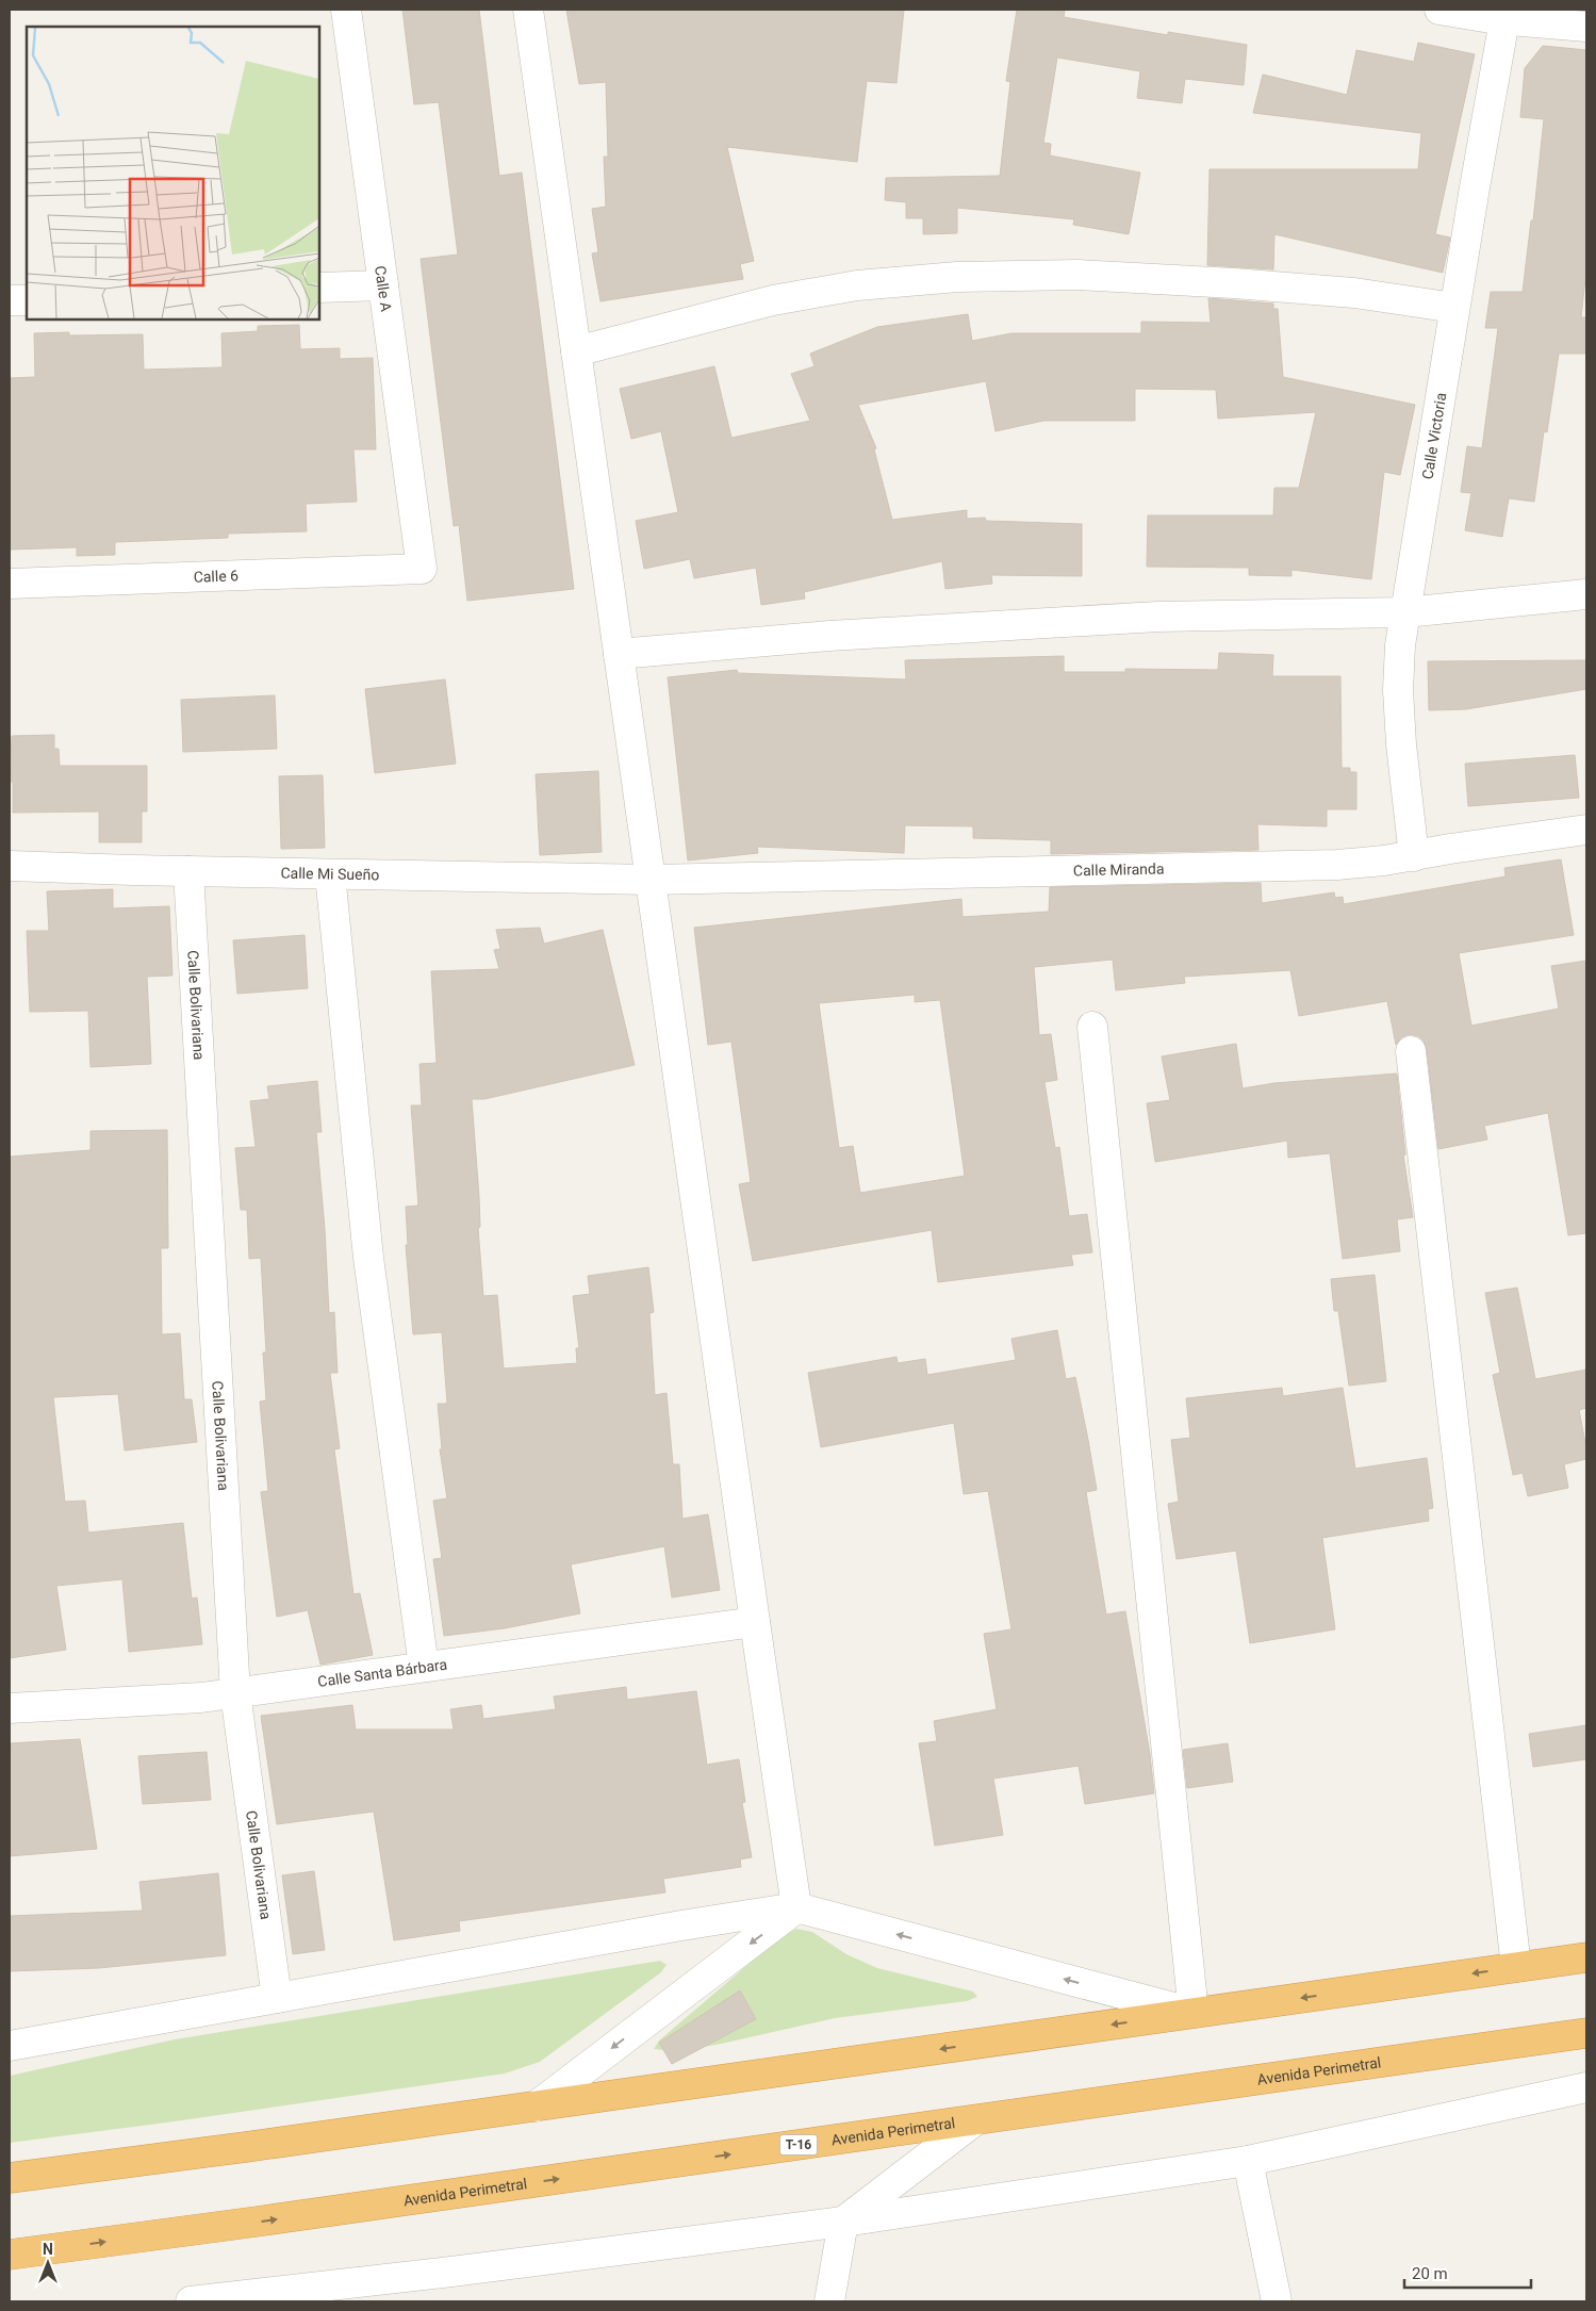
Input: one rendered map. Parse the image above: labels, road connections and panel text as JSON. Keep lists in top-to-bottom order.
{
  "streets": {
    "highway": ["Avenida Perimetral", "T-16"],
    "street": [
      "Calle A",
      "Calle Victoria",
      "Calle 6",
      "Calle Miranda",
      "Calle Mi Sueño",
      "Calle Bolivariana",
      "Calle Santa Bárbara"
    ]
  },
  "crossings": [
    ["Calle A", "Calle 6"],
    ["Calle Victoria", "Calle Miranda"],
    ["Calle Miranda", "Calle Mi Sueño"],
    ["Calle Mi Sueño", "Calle Bolivariana"],
    ["Calle Bolivariana", "Calle Santa Bárbara"]
  ],
  "scale_bar": "20 m",
  "north": "top"
}
